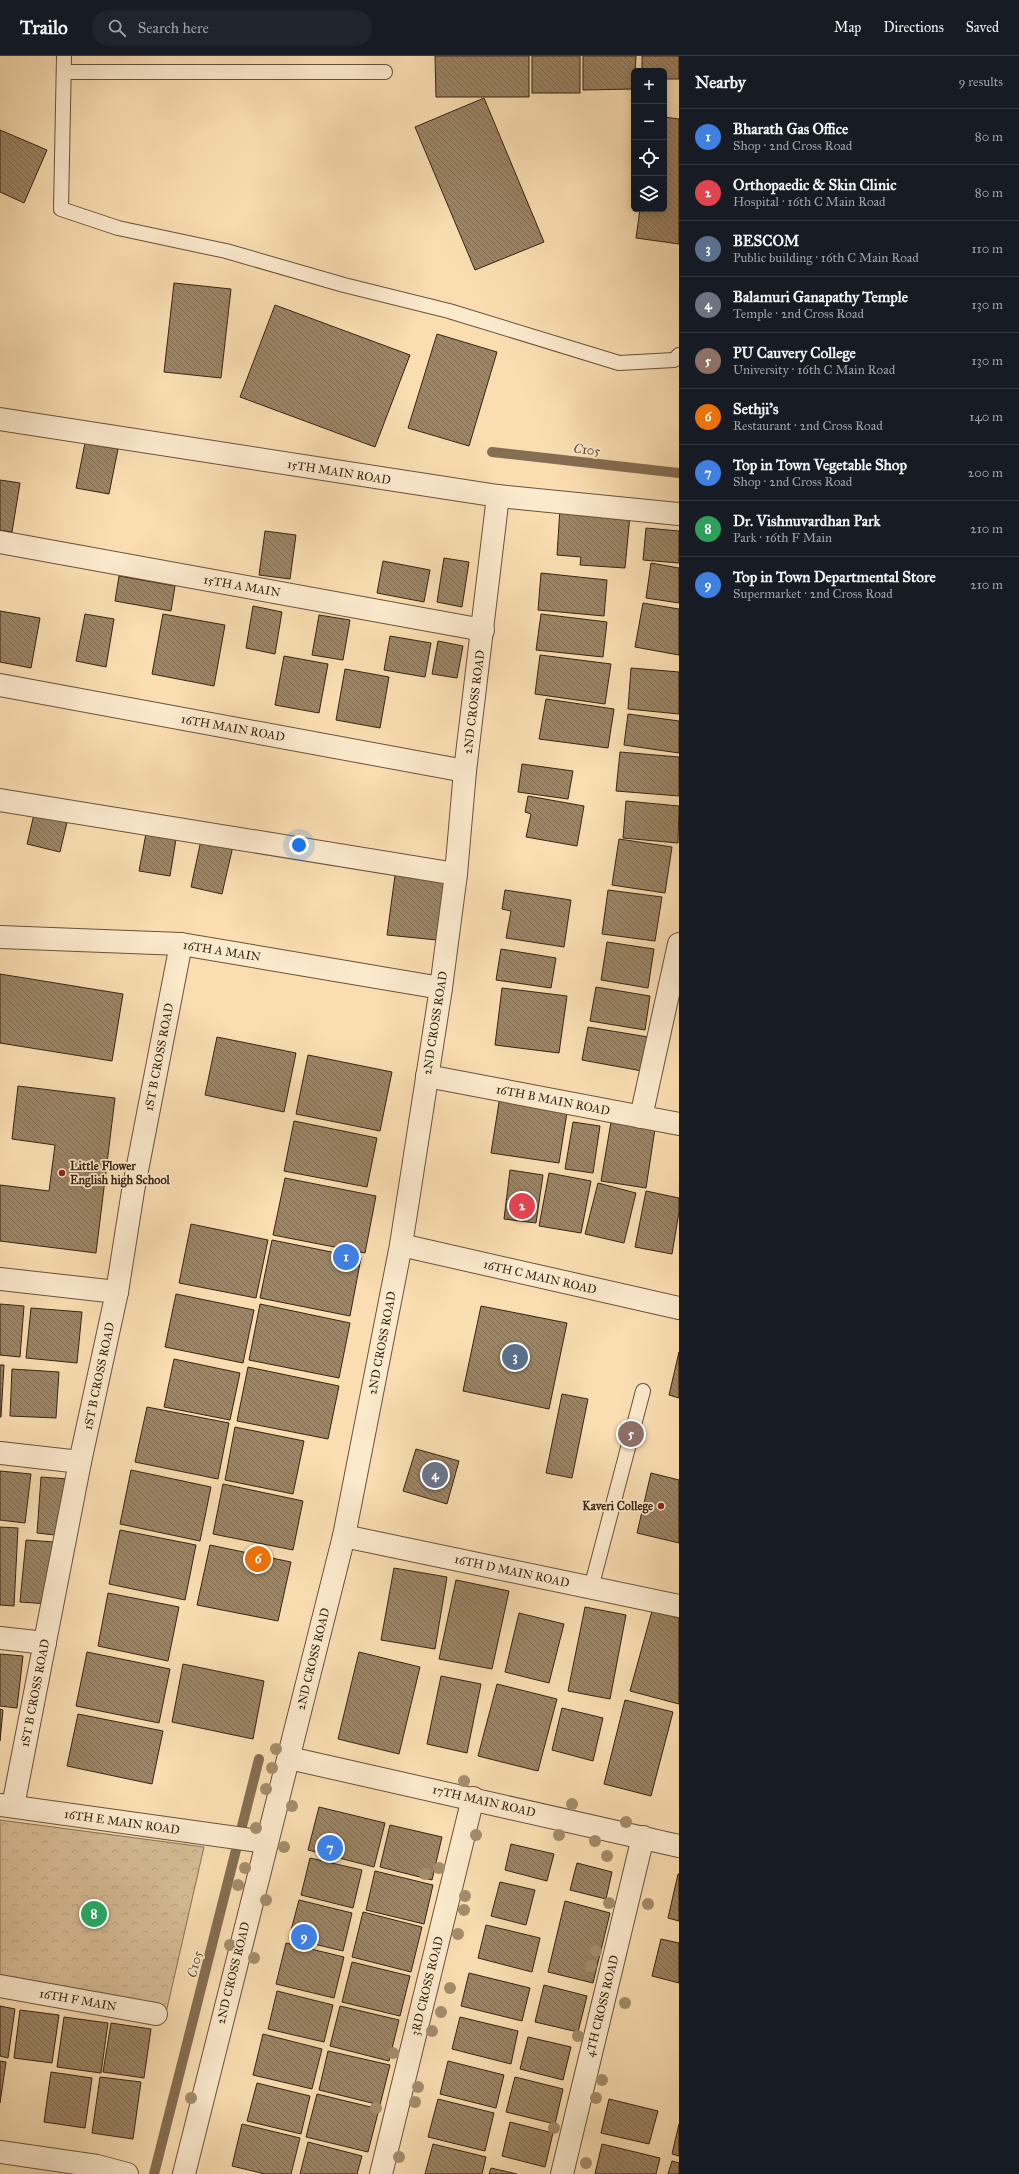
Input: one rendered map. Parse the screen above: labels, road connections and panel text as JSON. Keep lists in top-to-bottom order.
{
  "streets": {
    "street": [
      "15TH MAIN ROAD",
      "15TH A MAIN",
      "2ND CROSS ROAD",
      "16TH MAIN ROAD",
      "16TH A MAIN",
      "1ST B CROSS ROAD",
      "16TH B MAIN ROAD",
      "16TH C MAIN ROAD",
      "16TH D MAIN ROAD",
      "17TH MAIN ROAD",
      "16TH E MAIN ROAD",
      "3RD CROSS ROAD",
      "16TH F MAIN",
      "4TH CROSS ROAD"
    ]
  },
  "crossings": [
    ["15TH MAIN ROAD", "2ND CROSS ROAD"],
    ["15TH A MAIN", "2ND CROSS ROAD"],
    ["2ND CROSS ROAD", "16TH MAIN ROAD"],
    ["2ND CROSS ROAD", "16TH A MAIN"],
    ["2ND CROSS ROAD", "16TH B MAIN ROAD"],
    ["2ND CROSS ROAD", "16TH C MAIN ROAD"],
    ["2ND CROSS ROAD", "16TH D MAIN ROAD"],
    ["2ND CROSS ROAD", "17TH MAIN ROAD"],
    ["2ND CROSS ROAD", "16TH E MAIN ROAD"],
    ["16TH A MAIN", "1ST B CROSS ROAD"],
    ["1ST B CROSS ROAD", "16TH E MAIN ROAD"],
    ["17TH MAIN ROAD", "3RD CROSS ROAD"],
    ["17TH MAIN ROAD", "4TH CROSS ROAD"]
  ],
  "water": ["C105"],
  "places": ["Little Flower English high School", "Kaveri College"],
  "page": {
    "header": "Trailo",
    "search": "Search here",
    "nav": ["Map", "Directions", "Saved"],
    "heading": ["Nearby", "9 results"],
    "map_buttons": ["+", "−"],
    "list": [
      {
        "mark": "1",
        "name": "Bharath Gas Office",
        "note": "Shop · 2nd Cross Road",
        "value": "80 m"
      },
      {
        "mark": "2",
        "name": "Orthopaedic & Skin Clinic",
        "note": "Hospital · 16th C Main Road",
        "value": "80 m"
      },
      {
        "mark": "3",
        "name": "BESCOM",
        "note": "Public building · 16th C Main Road",
        "value": "110 m"
      },
      {
        "mark": "4",
        "name": "Balamuri Ganapathy Temple",
        "note": "Temple · 2nd Cross Road",
        "value": "130 m"
      },
      {
        "mark": "5",
        "name": "PU Cauvery College",
        "note": "University · 16th C Main Road",
        "value": "130 m"
      },
      {
        "mark": "6",
        "name": "Sethji's",
        "note": "Restaurant · 2nd Cross Road",
        "value": "140 m"
      },
      {
        "mark": "7",
        "name": "Top in Town Vegetable Shop",
        "note": "Shop · 2nd Cross Road",
        "value": "200 m"
      },
      {
        "mark": "8",
        "name": "Dr. Vishnuvardhan Park",
        "note": "Park · 16th F Main",
        "value": "210 m"
      },
      {
        "mark": "9",
        "name": "Top in Town Departmental Store",
        "note": "Supermarket · 2nd Cross Road",
        "value": "210 m"
      }
    ],
    "pins": [
      "2",
      "1",
      "3",
      "5",
      "4",
      "6",
      "7",
      "8",
      "9"
    ]
  }
}
